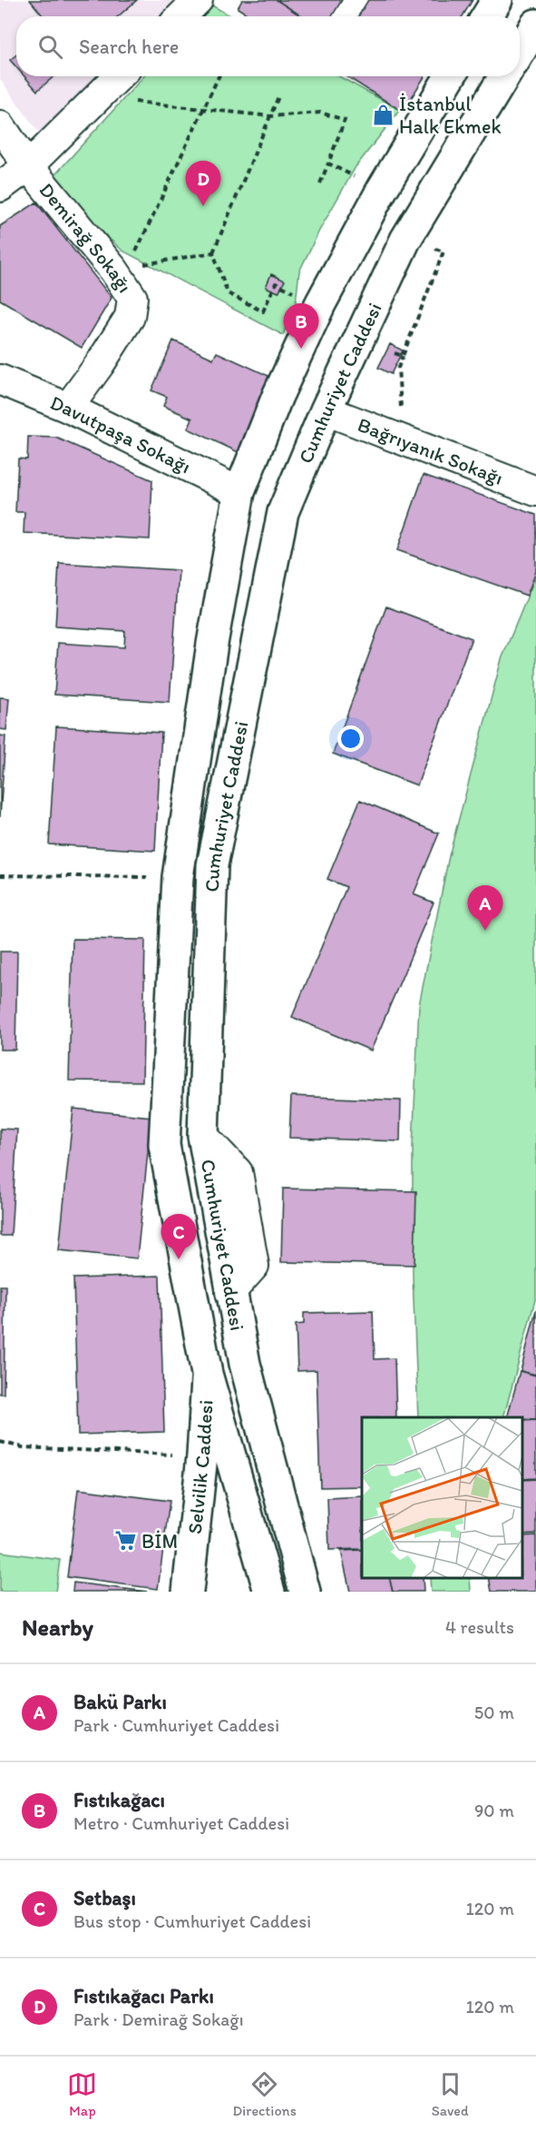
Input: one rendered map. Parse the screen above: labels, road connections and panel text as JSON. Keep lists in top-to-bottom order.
{
  "streets": {
    "main road": ["Cumhuriyet Caddesi", "Selvilik Caddesi"],
    "street": ["Demirağ Sokağı", "Davutpaşa Sokağı", "Bağrıyanık Sokağı"]
  },
  "crossings": [
    ["Demirağ Sokağı", "Davutpaşa Sokağı"],
    ["Cumhuriyet Caddesi", "Davutpaşa Sokağı"],
    ["Cumhuriyet Caddesi", "Bağrıyanık Sokağı"],
    ["Cumhuriyet Caddesi", "Selvilik Caddesi"]
  ],
  "places": {
    "shop": ["İstanbul Halk Ekmek"],
    "supermarket": ["BİM"]
  },
  "page": {
    "search": "Search here",
    "pins": [
      "D",
      "B",
      "A",
      "C"
    ],
    "heading": ["Nearby", "4 results"],
    "list": [
      {
        "mark": "A",
        "name": "Bakü Parkı",
        "note": "Park · Cumhuriyet Caddesi",
        "value": "50 m"
      },
      {
        "mark": "B",
        "name": "Fıstıkağacı",
        "note": "Metro · Cumhuriyet Caddesi",
        "value": "90 m"
      },
      {
        "mark": "C",
        "name": "Setbaşı",
        "note": "Bus stop · Cumhuriyet Caddesi",
        "value": "120 m"
      },
      {
        "mark": "D",
        "name": "Fıstıkağacı Parkı",
        "note": "Park · Demirağ Sokağı",
        "value": "120 m"
      }
    ],
    "nav": ["Map", "Directions", "Saved"]
  }
}
